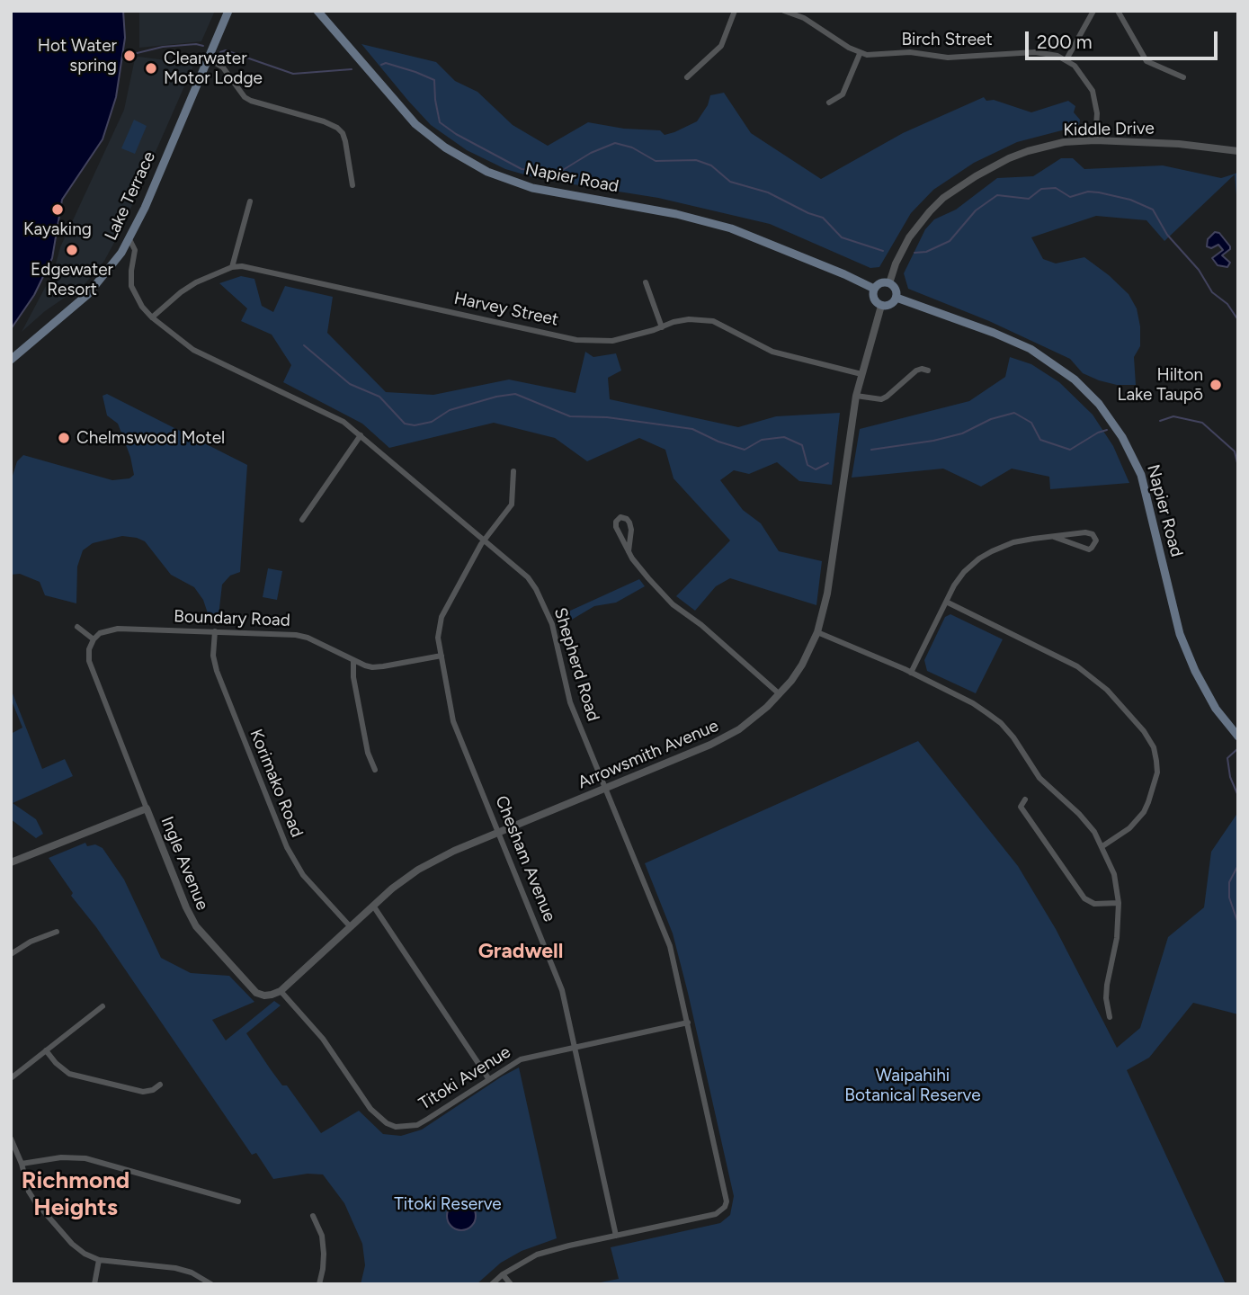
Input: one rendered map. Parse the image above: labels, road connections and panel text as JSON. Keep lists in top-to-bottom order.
{
  "streets": {
    "main road": ["Napier Road", "Lake Terrace"],
    "street": [
      "Birch Street",
      "Kiddle Drive",
      "Harvey Street",
      "Boundary Road",
      "Shepherd Road",
      "Arrowsmith Avenue",
      "Korimako Road",
      "Chesham Avenue",
      "Ingle Avenue",
      "Titoki Avenue"
    ]
  },
  "crossings": [
    ["Kiddle Drive", "Napier Road"],
    ["Kiddle Drive", "Arrowsmith Avenue"],
    ["Napier Road", "Arrowsmith Avenue"],
    ["Lake Terrace", "Shepherd Road"],
    ["Harvey Street", "Arrowsmith Avenue"],
    ["Boundary Road", "Korimako Road"],
    ["Boundary Road", "Chesham Avenue"],
    ["Shepherd Road", "Arrowsmith Avenue"],
    ["Shepherd Road", "Chesham Avenue"],
    ["Shepherd Road", "Titoki Avenue"],
    ["Arrowsmith Avenue", "Korimako Road"],
    ["Arrowsmith Avenue", "Chesham Avenue"],
    ["Arrowsmith Avenue", "Ingle Avenue"],
    ["Arrowsmith Avenue", "Titoki Avenue"],
    ["Chesham Avenue", "Titoki Avenue"],
    ["Ingle Avenue", "Titoki Avenue"]
  ],
  "districts": ["Gradwell", "Richmond Heights"],
  "parks": ["Waipahihi Botanical Reserve", "Titoki Reserve"],
  "places": [
    "Hot Water spring",
    "Clearwater Motor Lodge",
    "Kayaking",
    "Edgewater Resort",
    "Hilton Lake Taupō",
    "Chelmswood Motel"
  ],
  "scale_bar": "200 m"
}
